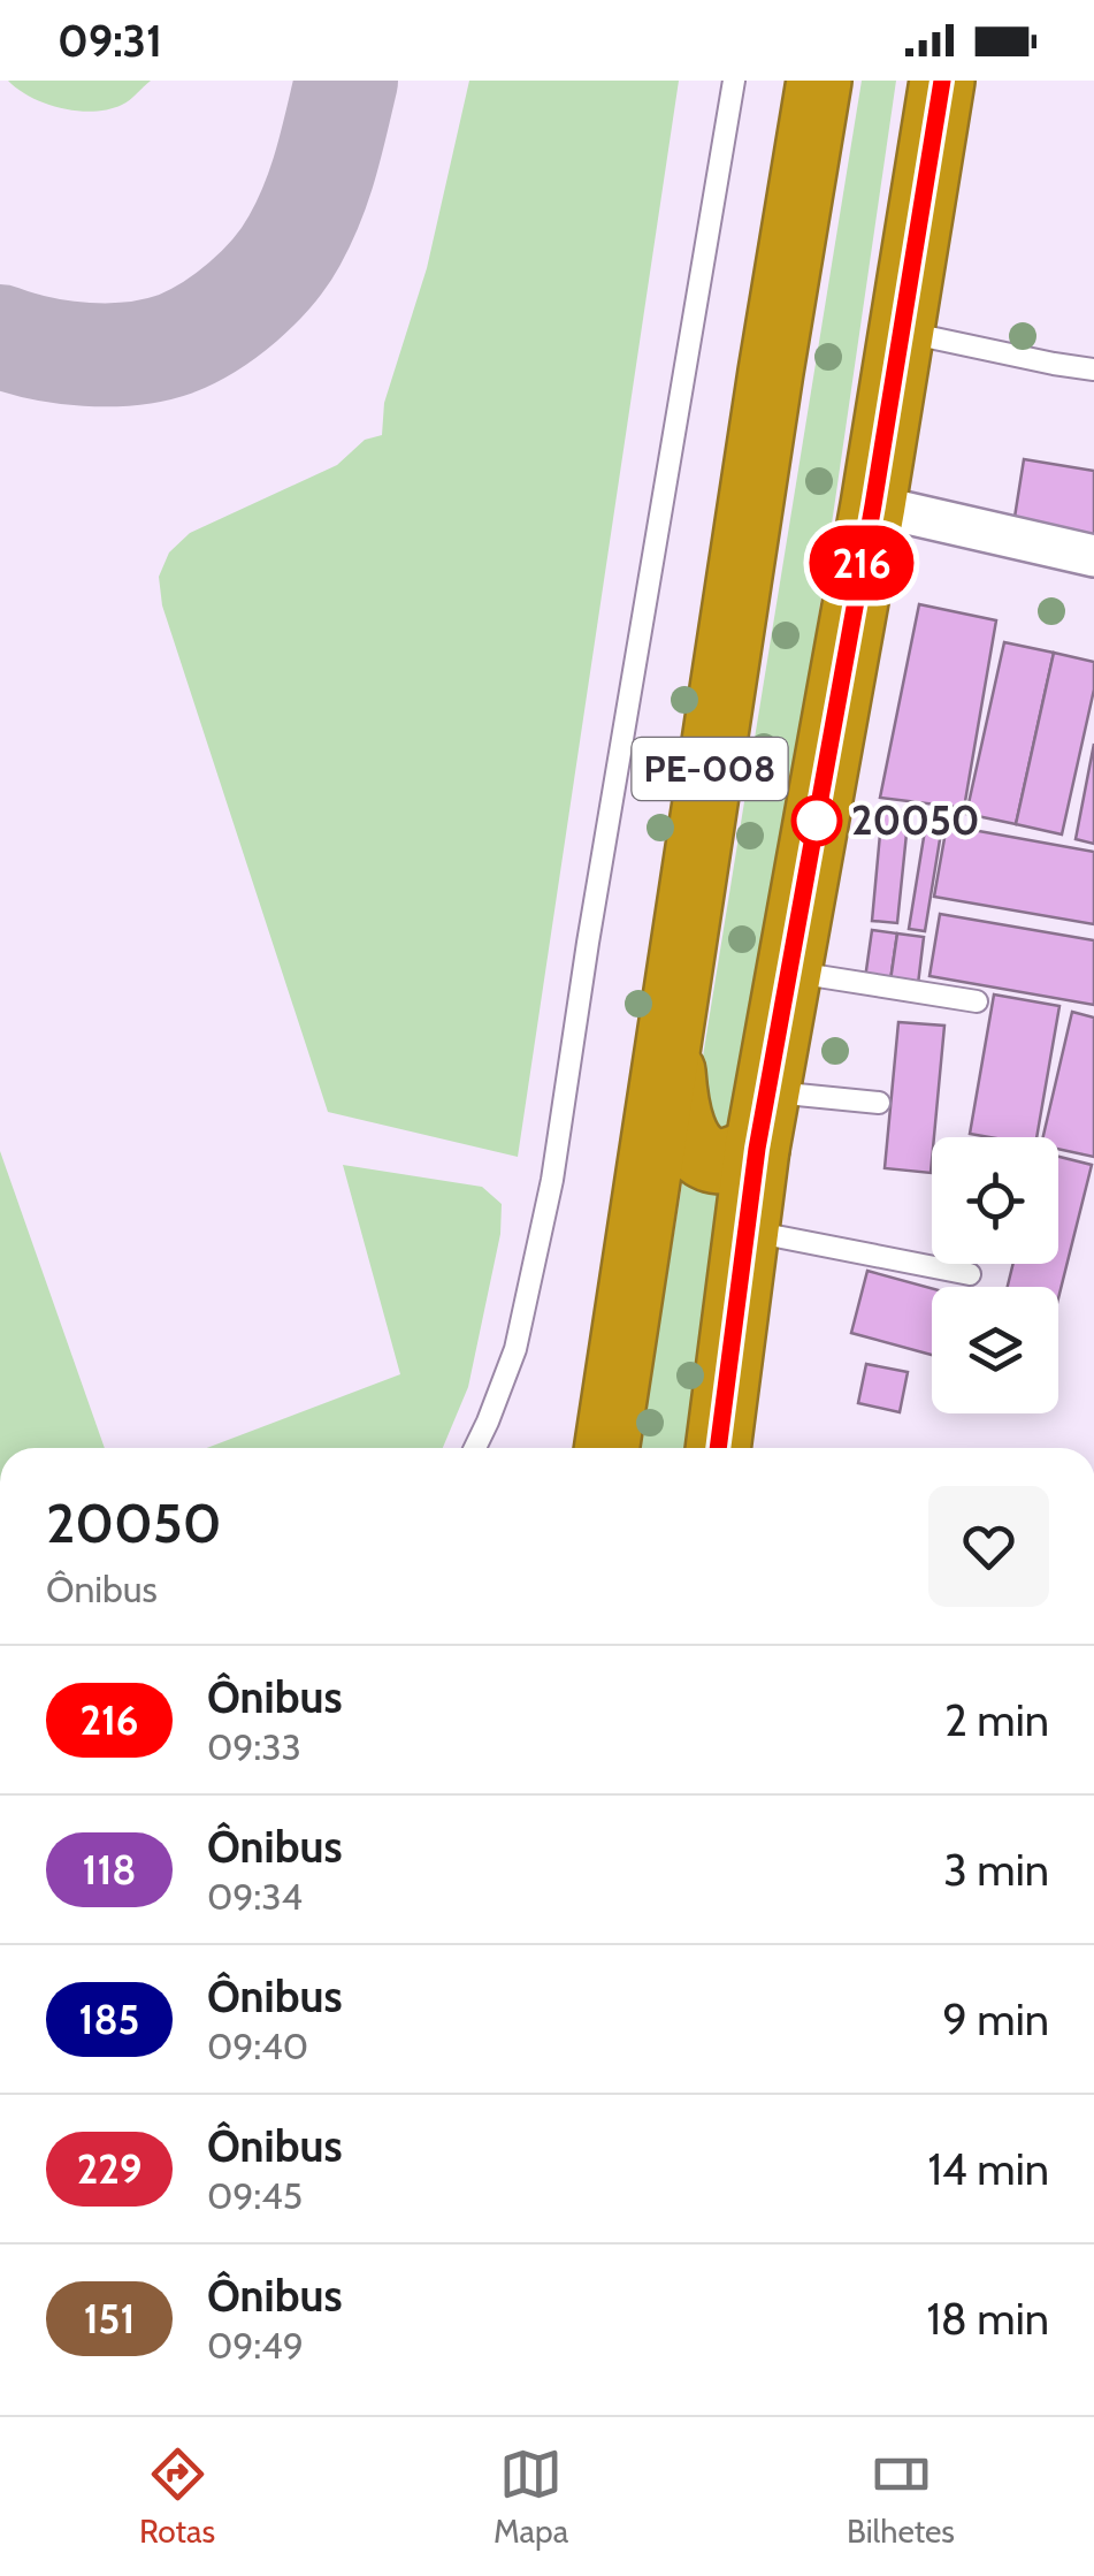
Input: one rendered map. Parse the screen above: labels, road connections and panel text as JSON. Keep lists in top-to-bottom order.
{
  "streets": {
    "highway": ["PE-008"]
  },
  "places": ["20050"],
  "lines": ["bus line 216"],
  "page": {
    "status": "09:31",
    "on_map": "216",
    "heading": ["20050", "Ônibus"],
    "list": [
      {
        "mark": "216",
        "name": "Ônibus",
        "note": "09:33",
        "value": "2 min"
      },
      {
        "mark": "118",
        "name": "Ônibus",
        "note": "09:34",
        "value": "3 min"
      },
      {
        "mark": "185",
        "name": "Ônibus",
        "note": "09:40",
        "value": "9 min"
      },
      {
        "mark": "229",
        "name": "Ônibus",
        "note": "09:45",
        "value": "14 min"
      },
      {
        "mark": "151",
        "name": "Ônibus",
        "note": "09:49",
        "value": "18 min"
      }
    ],
    "tabs": ["Rotas", "Mapa", "Bilhetes"]
  }
}
